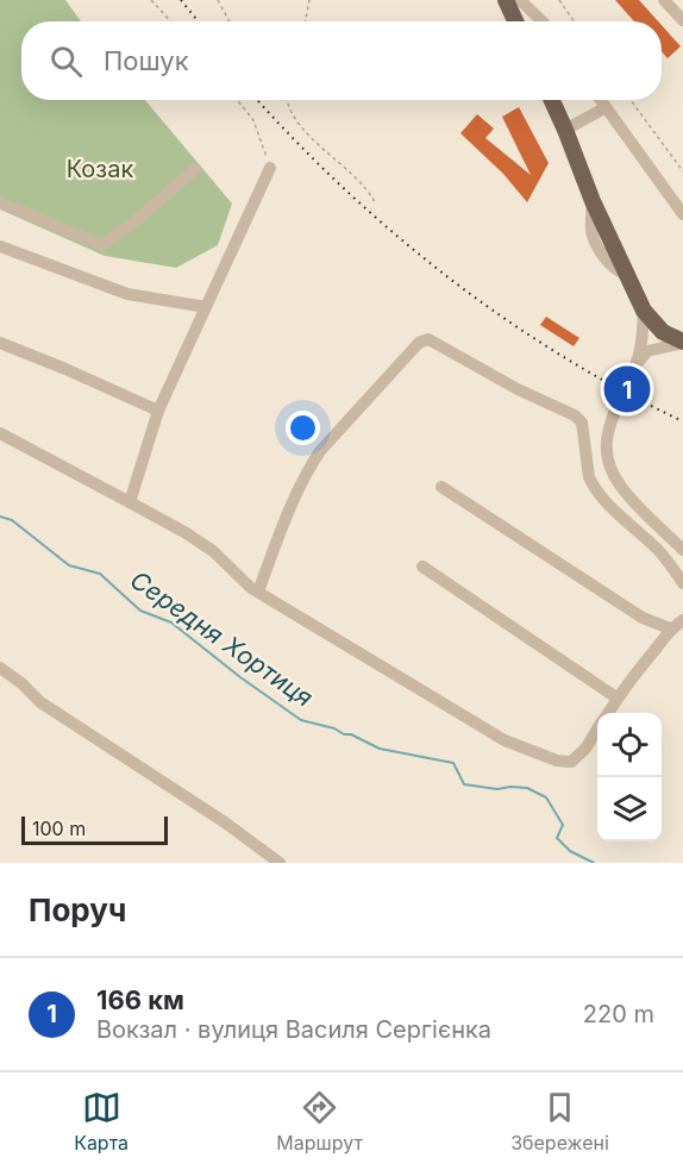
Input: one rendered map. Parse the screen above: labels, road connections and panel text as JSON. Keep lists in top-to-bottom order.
{
  "water": ["Середня Хортиця"],
  "parks": ["Козак"],
  "scale_bar": "100 m",
  "page": {
    "search": "Пошук",
    "pins": "1",
    "scale": "100 m",
    "heading": "Поруч",
    "list": [
      {
        "mark": "1",
        "name": "166 км",
        "note": "Вокзал · вулиця Василя Сергієнка",
        "value": "220 m"
      }
    ],
    "nav": ["Карта", "Маршрут", "Збережені"]
  }
}
